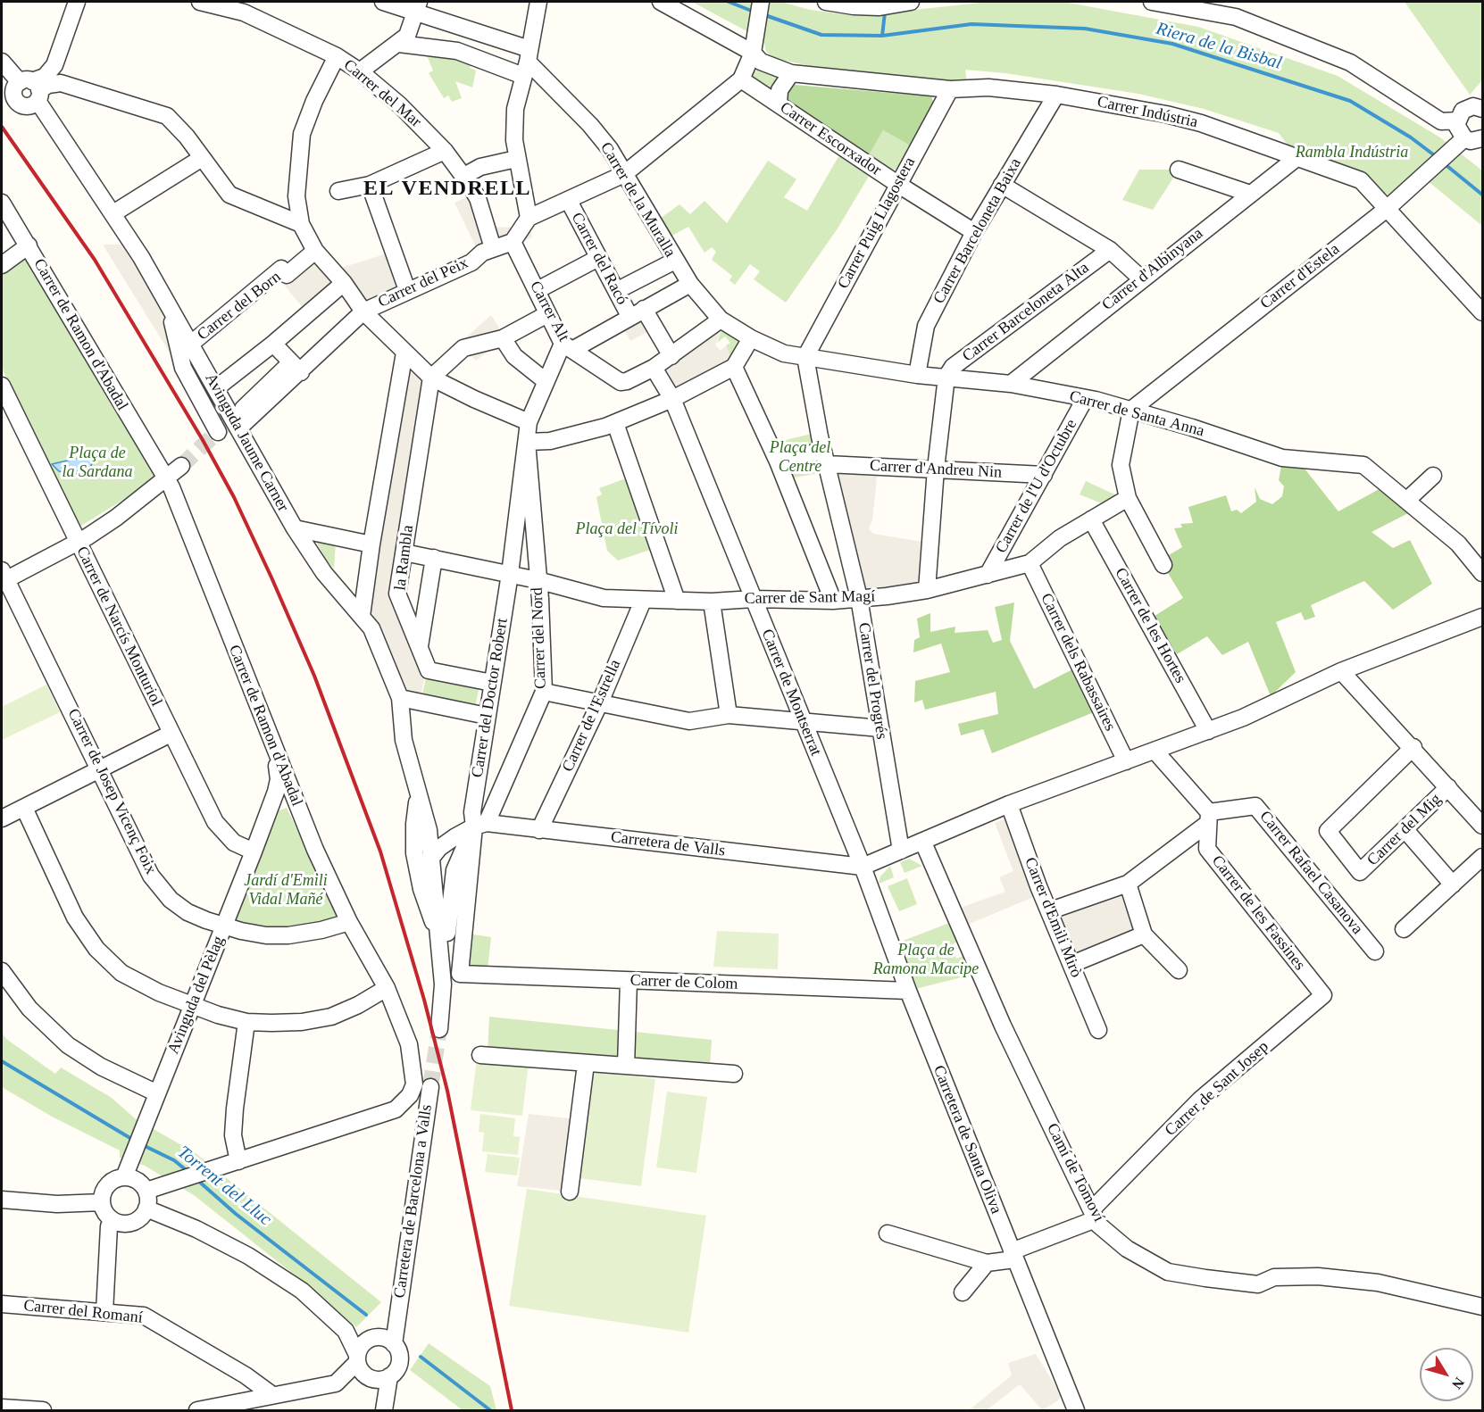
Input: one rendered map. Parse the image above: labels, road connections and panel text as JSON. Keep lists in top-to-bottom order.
{
  "streets": {
    "street": [
      "Carrer del Mar",
      "Carrer Indústria",
      "Carrer Escorxador",
      "Carrer de la Muralla",
      "Carrer Puig Llagostera",
      "Carrer Barceloneta Baixa",
      "Carrer del Racó",
      "Carrer d'Albinyana",
      "Carrer d'Estela",
      "Carrer del Peix",
      "Carrer del Born",
      "Carrer Alt",
      "Carrer Barceloneta Alta",
      "Carrer de Ramon d'Abadal",
      "Carrer de Santa Anna",
      "Avinguda Jaume Carner",
      "Carrer d'Andreu Nin",
      "Carrer de l'U d'Octubre",
      "la Rambla",
      "Carrer de Sant Magí",
      "Carrer de les Hortes",
      "Carrer de Narcís Monturiol",
      "Carrer del Nord",
      "Carrer dels Rabassaires",
      "Carrer del Progrés",
      "Carrer de Montserrat",
      "Carrer del Doctor Robert",
      "Carrer de l'Estrella",
      "Carrer de Josep Vicenç Foix",
      "Carrer del Mig",
      "Carretera de Valls",
      "Carrer Rafael Casanova",
      "Carrer de les Fassines",
      "Carrer d'Emili Mirò",
      "Carrer de Colom",
      "Avinguda del Pèlag",
      "Carrer de Sant Josep",
      "Carretera de Santa Oliva",
      "Camí de Tomoví",
      "Carretera de Barcelona a Valls",
      "Carrer del Romaní"
    ]
  },
  "crossings": [
    ["Carrer del Mar", "Carrer del Peix"],
    ["Carrer Indústria", "Carrer Puig Llagostera"],
    ["Carrer Indústria", "Carrer Barceloneta Baixa"],
    ["Carrer Indústria", "Carrer d'Albinyana"],
    ["Carrer Indústria", "Carrer d'Estela"],
    ["Carrer Escorxador", "Carrer Puig Llagostera"],
    ["Carrer Escorxador", "Carrer Barceloneta Baixa"],
    ["Carrer de la Muralla", "Carrer de Santa Anna"],
    ["Carrer Puig Llagostera", "Carrer de Santa Anna"],
    ["Carrer Puig Llagostera", "Carrer del Progrés"],
    ["Carrer Barceloneta Baixa", "Carrer de Santa Anna"],
    ["Carrer d'Albinyana", "Carrer de Santa Anna"],
    ["Carrer d'Estela", "Carrer de Santa Anna"],
    ["Carrer del Peix", "Carrer Alt"],
    ["Carrer del Born", "Avinguda Jaume Carner"],
    ["Carrer Alt", "Carrer de Montserrat"],
    ["Carrer Alt", "Carrer del Doctor Robert"],
    ["Carrer Barceloneta Alta", "Carrer de Santa Anna"],
    ["Carrer de Ramon d'Abadal", "Carrer de Josep Vicenç Foix"],
    ["Carrer de Ramon d'Abadal", "Avinguda del Pèlag"],
    ["Carrer de Santa Anna", "Carrer de l'U d'Octubre"],
    ["Carrer de Santa Anna", "Carrer del Progrés"],
    ["Avinguda Jaume Carner", "la Rambla"],
    ["Carrer d'Andreu Nin", "Carrer de l'U d'Octubre"],
    ["Carrer d'Andreu Nin", "Carrer del Progrés"],
    ["Carrer de l'U d'Octubre", "Carrer de Sant Magí"],
    ["la Rambla", "Carrer de Sant Magí"],
    ["la Rambla", "Carrer del Doctor Robert"],
    ["Carrer de Sant Magí", "Carrer de les Hortes"],
    ["Carrer de Sant Magí", "Carrer del Nord"],
    ["Carrer de Sant Magí", "Carrer dels Rabassaires"],
    ["Carrer de Sant Magí", "Carrer del Progrés"],
    ["Carrer de Sant Magí", "Carrer de Montserrat"],
    ["Carrer de Sant Magí", "Carrer del Doctor Robert"],
    ["Carrer de Sant Magí", "Carrer de l'Estrella"],
    ["Carrer de Narcís Monturiol", "Avinguda del Pèlag"],
    ["Carrer del Nord", "Carrer del Doctor Robert"],
    ["Carrer del Nord", "Carretera de Valls"],
    ["Carrer de Montserrat", "Carretera de Valls"],
    ["Carrer de Montserrat", "Carretera de Santa Oliva"],
    ["Carrer del Doctor Robert", "Carretera de Valls"],
    ["Carrer del Doctor Robert", "Carrer de Colom"],
    ["Carrer de l'Estrella", "Carretera de Valls"],
    ["Carrer de Josep Vicenç Foix", "Avinguda del Pèlag"],
    ["Carretera de Valls", "Carretera de Santa Oliva"],
    ["Carrer Rafael Casanova", "Carrer de les Fassines"],
    ["Carrer de les Fassines", "Carrer de Sant Josep"],
    ["Carrer de Colom", "Carretera de Santa Oliva"],
    ["Carrer de Sant Josep", "Carretera de Santa Oliva"],
    ["Carrer de Sant Josep", "Camí de Tomoví"]
  ],
  "districts": ["EL VENDRELL"],
  "water": ["Riera de la Bisbal", "Torrent del Lluc"],
  "parks": [
    "Rambla Indústria",
    "Plaça del Centre",
    "Plaça de la Sardana",
    "Plaça del Tívoli",
    "Jardí d'Emili Vidal Mañé",
    "Plaça de Ramona Macipe"
  ],
  "north": "bottom right"
}
